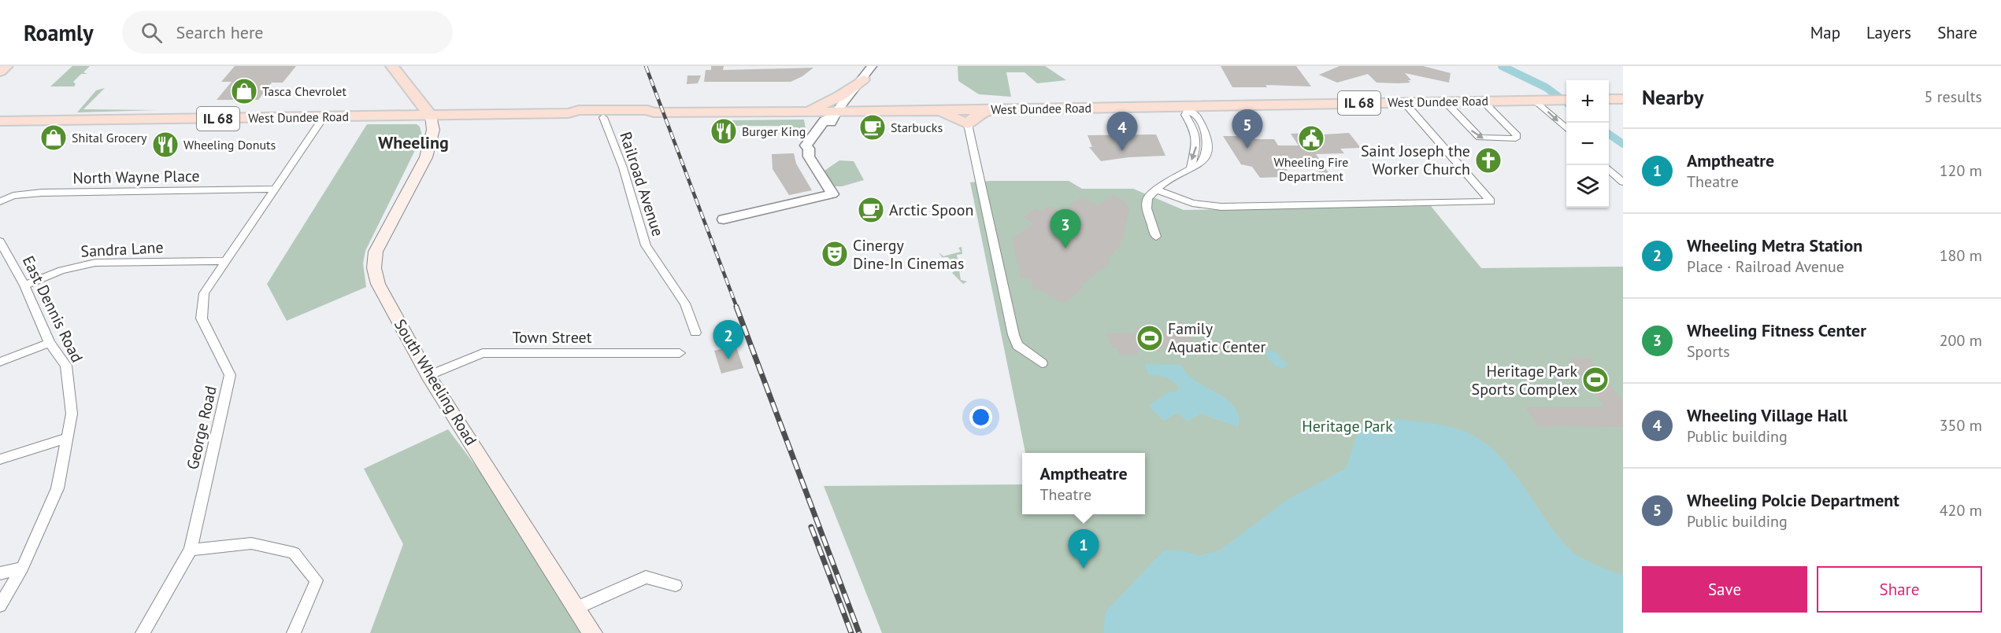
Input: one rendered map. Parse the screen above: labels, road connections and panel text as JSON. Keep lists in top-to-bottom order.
{
  "streets": {
    "main road": ["West Dundee Road", "IL 68", "South Wheeling Road"],
    "street": [
      "North Wayne Place",
      "Railroad Avenue",
      "Sandra Lane",
      "East Dennis Road",
      "Town Street",
      "George Road"
    ]
  },
  "crossings": [
    ["West Dundee Road", "Railroad Avenue"],
    ["West Dundee Road", "South Wheeling Road"],
    ["West Dundee Road", "George Road"],
    ["North Wayne Place", "George Road"],
    ["Sandra Lane", "East Dennis Road"],
    ["Sandra Lane", "George Road"],
    ["Town Street", "South Wheeling Road"]
  ],
  "districts": ["Wheeling"],
  "parks": ["Heritage Park"],
  "places": {
    "shop": ["Tasca Chevrolet", "Shital Grocery"],
    "cafe": ["Starbucks", "Arctic Spoon"],
    "restaurant": ["Burger King", "Wheeling Donuts"],
    "public building": ["Wheeling Fire Department"],
    "church": ["Saint Joseph the Worker Church"],
    "theatre": ["Cinergy Dine-In Cinemas"],
    "sports": ["Family Aquatic Center", "Heritage Park Sports Complex"]
  },
  "page": {
    "header": "Roamly",
    "search": "Search here",
    "nav": ["Map", "Layers", "Share"],
    "heading": ["Nearby", "5 results"],
    "map_buttons": ["+", "−"],
    "pins": [
      "5",
      "4",
      "3",
      "2",
      "1"
    ],
    "list": [
      {
        "mark": "1",
        "name": "Amptheatre",
        "note": "Theatre",
        "value": "120 m"
      },
      {
        "mark": "2",
        "name": "Wheeling Metra Station",
        "note": "Place · Railroad Avenue",
        "value": "180 m"
      },
      {
        "mark": "3",
        "name": "Wheeling Fitness Center",
        "note": "Sports",
        "value": "200 m"
      },
      {
        "mark": "4",
        "name": "Wheeling Village Hall",
        "note": "Public building",
        "value": "350 m"
      },
      {
        "mark": "5",
        "name": "Wheeling Polcie Department",
        "note": "Public building",
        "value": "420 m"
      }
    ],
    "popup": ["Amptheatre", "Theatre"],
    "buttons": ["Save", "Share"]
  }
}
